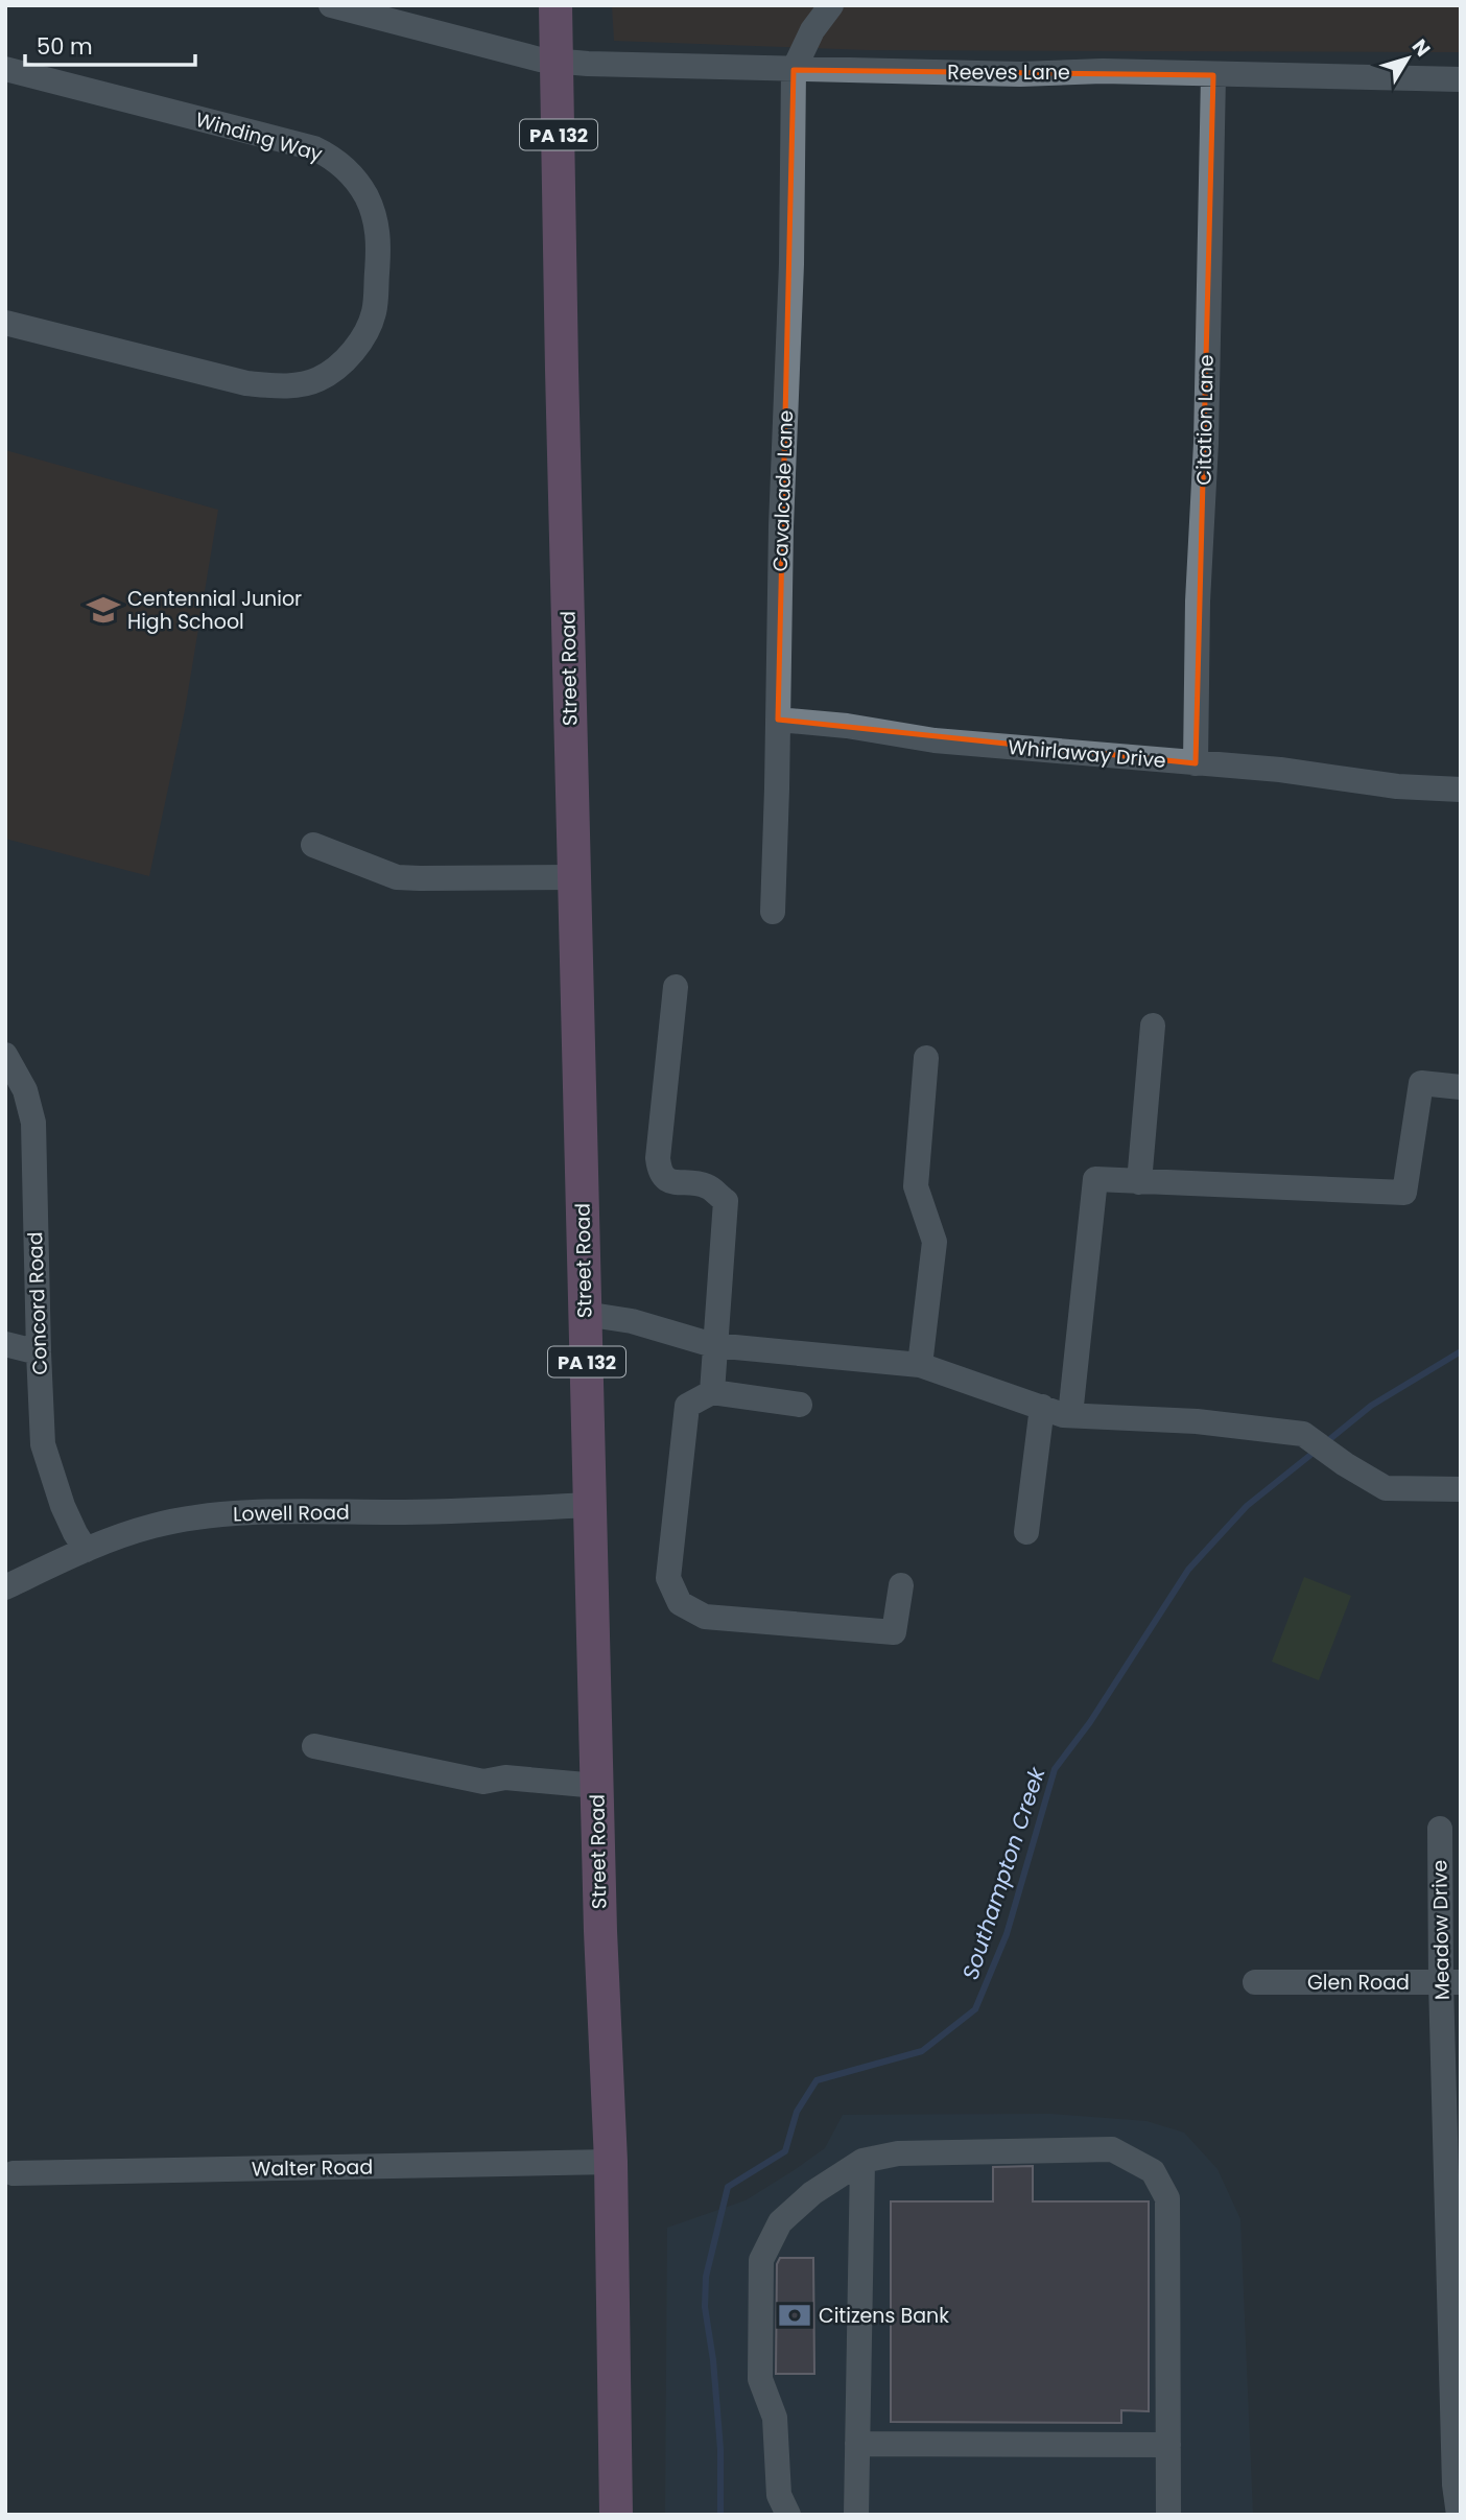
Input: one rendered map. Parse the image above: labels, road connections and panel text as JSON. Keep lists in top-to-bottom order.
{
  "streets": {
    "main road": ["PA 132", "Street Road"],
    "street": [
      "Reeves Lane",
      "Winding Way",
      "Citation Lane",
      "Cavalcade Lane",
      "Whirlaway Drive",
      "Concord Road",
      "Lowell Road",
      "Meadow Drive",
      "Glen Road",
      "Walter Road"
    ]
  },
  "crossings": [
    ["Reeves Lane", "Citation Lane"],
    ["Reeves Lane", "Cavalcade Lane"],
    ["Reeves Lane", "Street Road"],
    ["Citation Lane", "Whirlaway Drive"],
    ["Cavalcade Lane", "Whirlaway Drive"],
    ["Street Road", "Lowell Road"],
    ["Street Road", "Walter Road"],
    ["Concord Road", "Lowell Road"],
    ["Meadow Drive", "Glen Road"]
  ],
  "water": ["Southampton Creek"],
  "places": {
    "school or university": ["Centennial Junior High School"],
    "bank": ["Citizens Bank"]
  },
  "scale_bar": "50 m",
  "north": "top right"
}
